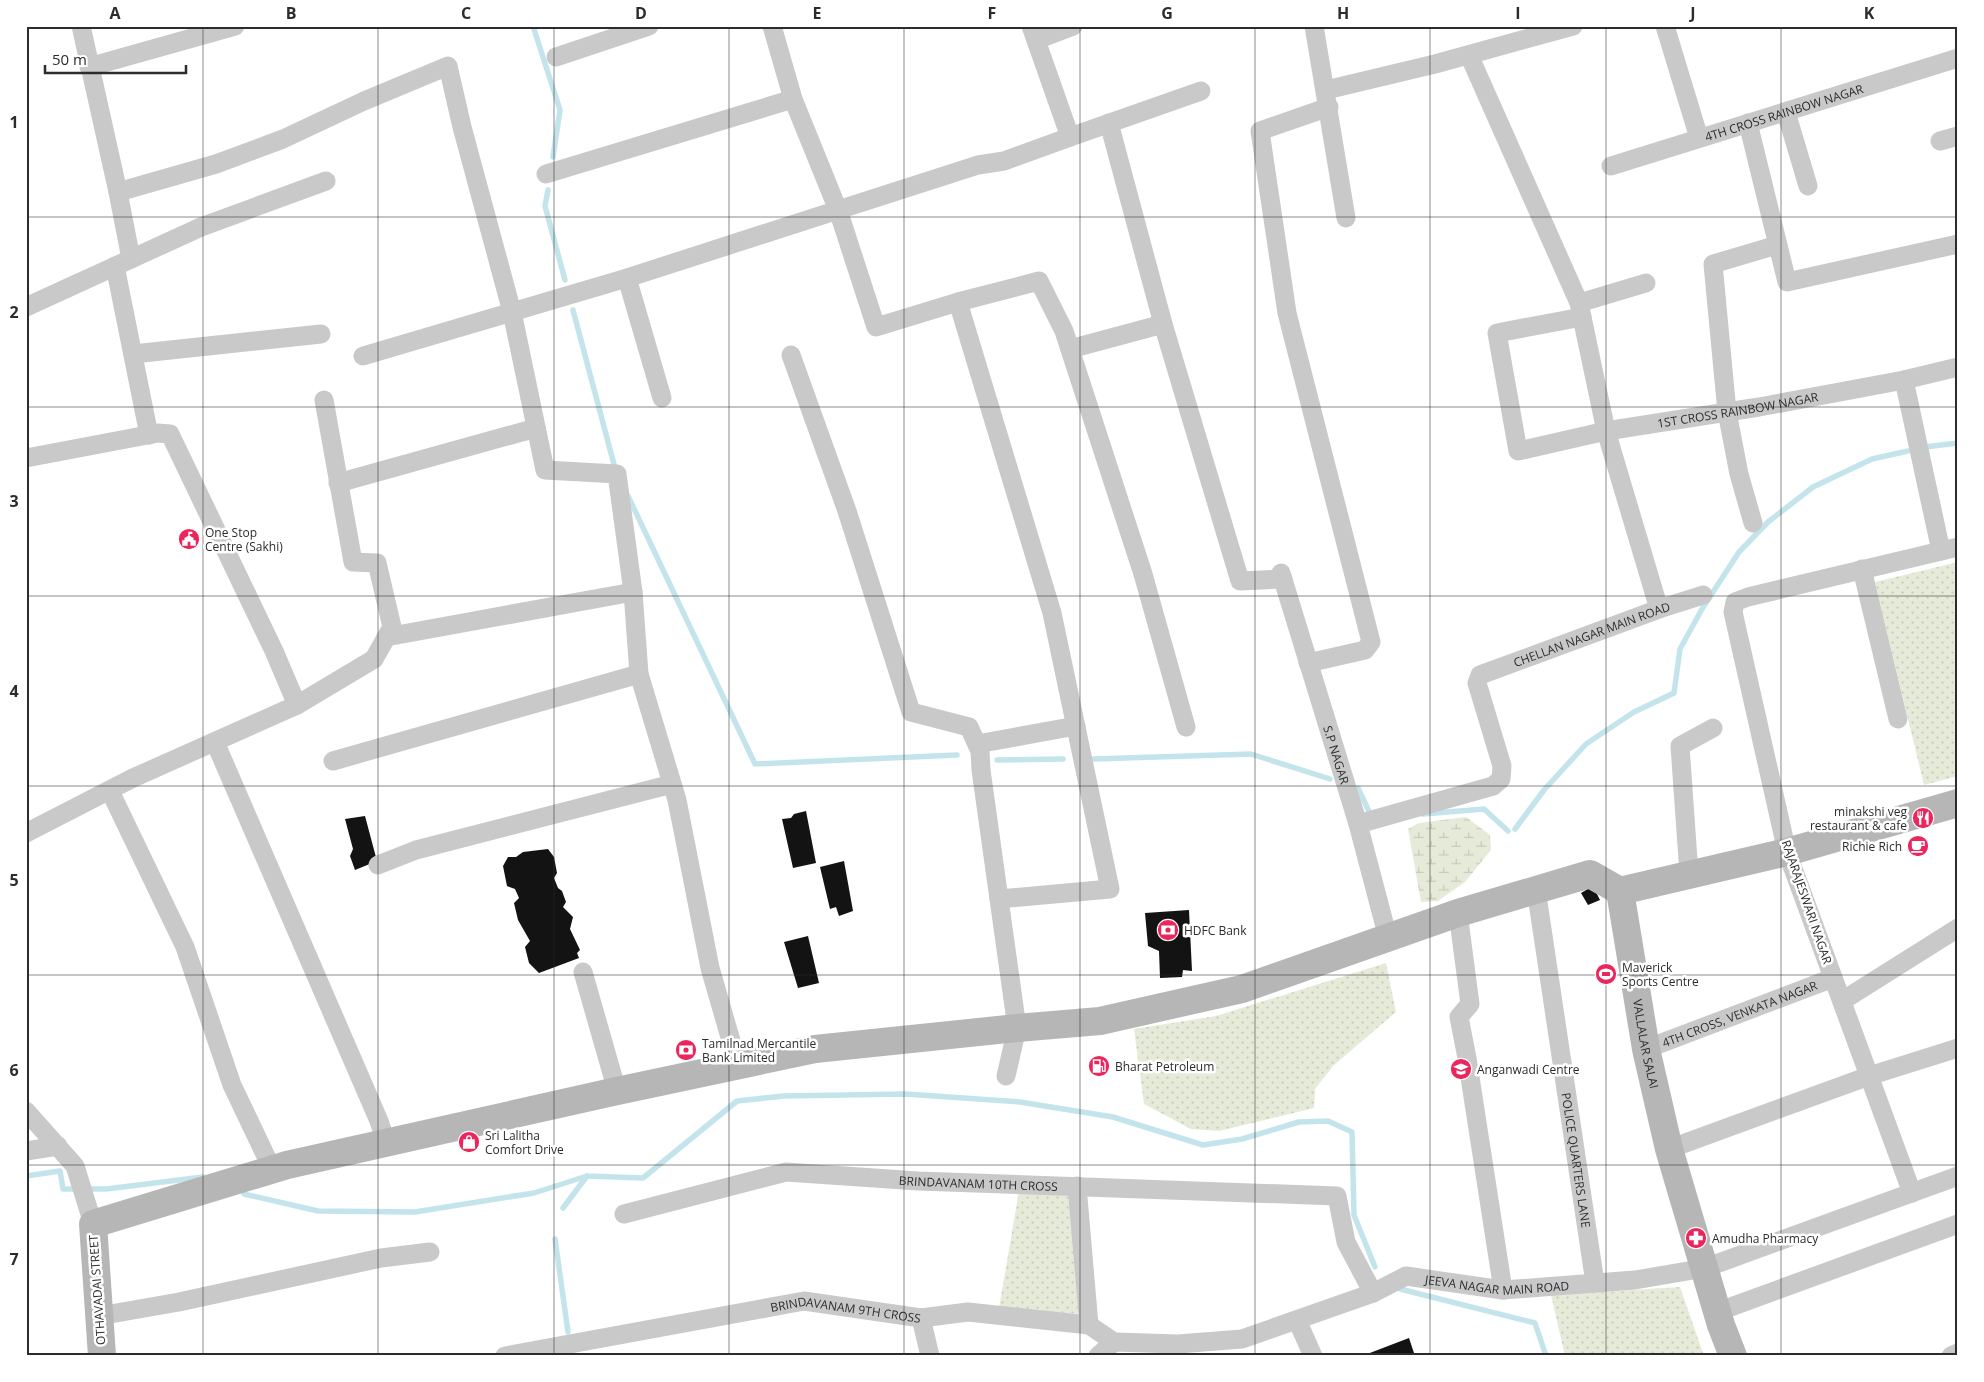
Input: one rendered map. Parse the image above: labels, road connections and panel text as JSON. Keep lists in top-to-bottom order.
{
  "streets": {
    "street": [
      "4TH CROSS RAINBOW NAGAR",
      "1ST CROSS RAINBOW NAGAR",
      "CHELLAN NAGAR MAIN ROAD",
      "S.P NAGAR",
      "RAJARAJESWARI NAGAR",
      "4TH CROSS, VENKATA NAGAR",
      "VALLALAR SALAI",
      "POLICE QUARTERS LANE",
      "BRINDAVANAM 10TH CROSS",
      "JEEVA NAGAR MAIN ROAD",
      "OTHAVADAI STREET",
      "BRINDAVANAM 9TH CROSS"
    ]
  },
  "crossings": [
    ["CHELLAN NAGAR MAIN ROAD", "S.P NAGAR"],
    ["RAJARAJESWARI NAGAR", "4TH CROSS, VENKATA NAGAR"],
    ["RAJARAJESWARI NAGAR", "JEEVA NAGAR MAIN ROAD"],
    ["4TH CROSS, VENKATA NAGAR", "VALLALAR SALAI"],
    ["VALLALAR SALAI", "JEEVA NAGAR MAIN ROAD"],
    ["POLICE QUARTERS LANE", "JEEVA NAGAR MAIN ROAD"],
    ["BRINDAVANAM 10TH CROSS", "JEEVA NAGAR MAIN ROAD"],
    ["JEEVA NAGAR MAIN ROAD", "BRINDAVANAM 9TH CROSS"]
  ],
  "places": {
    "public building": ["One Stop Centre (Sakhi)"],
    "restaurant": ["minakshi veg restaurant & cafe"],
    "cafe": ["Richie Rich"],
    "bank": ["HDFC Bank", "Tamilnad Mercantile Bank Limited"],
    "sports": ["Maverick Sports Centre"],
    "fuel station": ["Bharat Petroleum"],
    "school or university": ["Anganwadi Centre"],
    "shop": ["Sri Lalitha Comfort Drive"],
    "pharmacy": ["Amudha Pharmacy"]
  },
  "scale_bar": "50 m",
  "grid": {
    "columns": [
      "A",
      "B",
      "C",
      "D",
      "E",
      "F",
      "G",
      "H",
      "I",
      "J",
      "K"
    ],
    "rows": [
      "1",
      "2",
      "3",
      "4",
      "5",
      "6",
      "7"
    ]
  }
}
